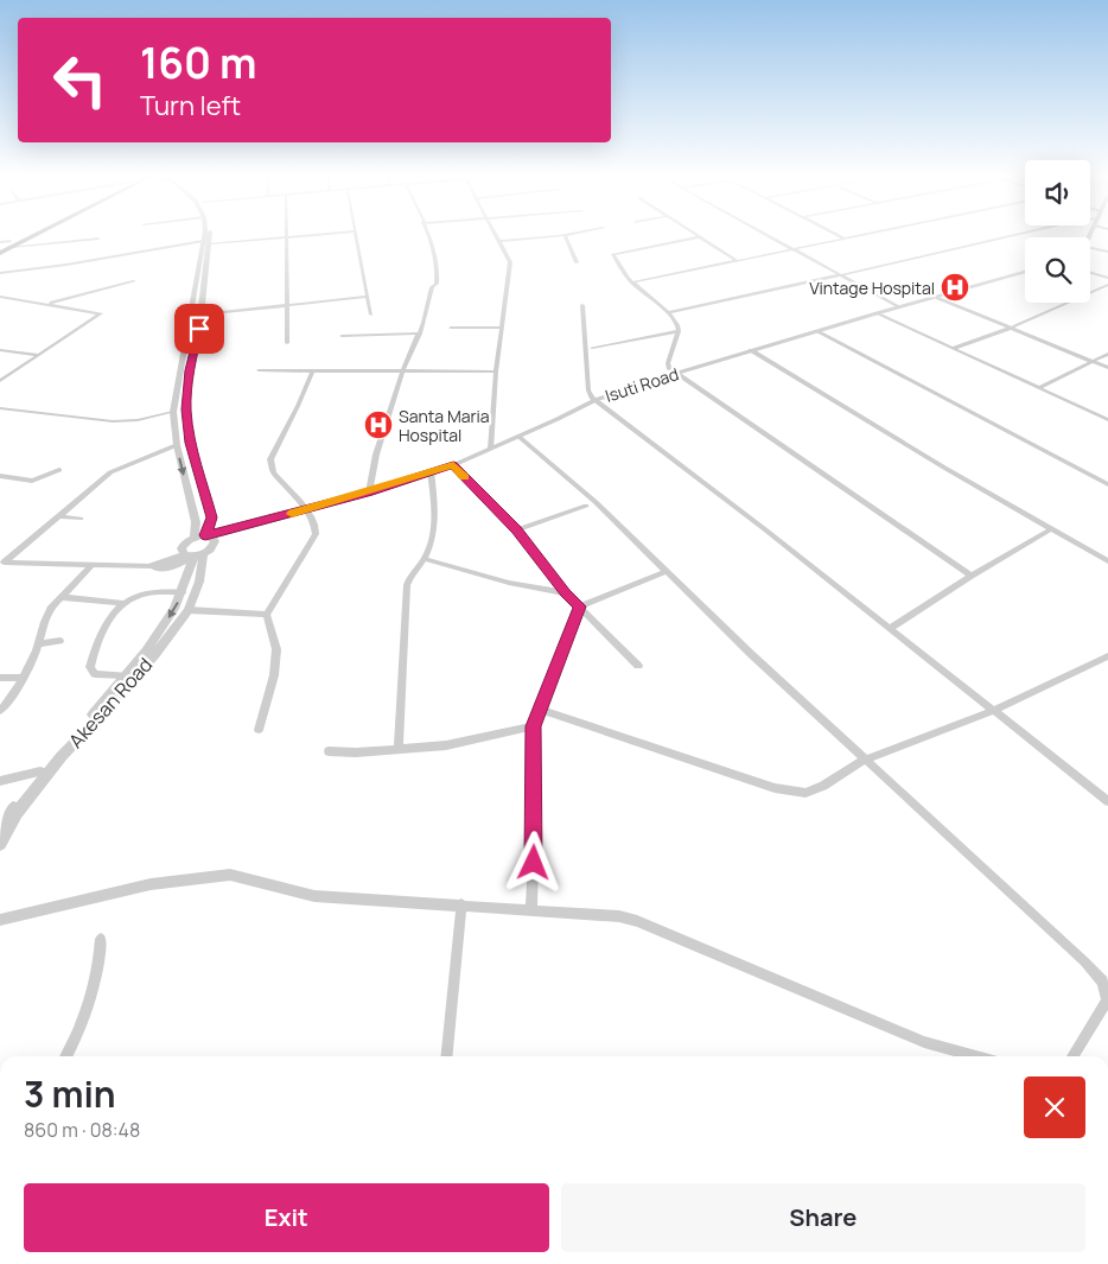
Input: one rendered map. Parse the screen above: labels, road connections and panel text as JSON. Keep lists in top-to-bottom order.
{
  "streets": {
    "street": ["Isuti Road", "Akesan Road"]
  },
  "places": {
    "hospital": ["Vintage Hospital", "Santa Maria Hospital"]
  },
  "page": {
    "turn": ["160 m", "Turn left"],
    "heading": ["3 min", "860 m · 08:48"],
    "buttons": ["Exit", "Share"]
  }
}
